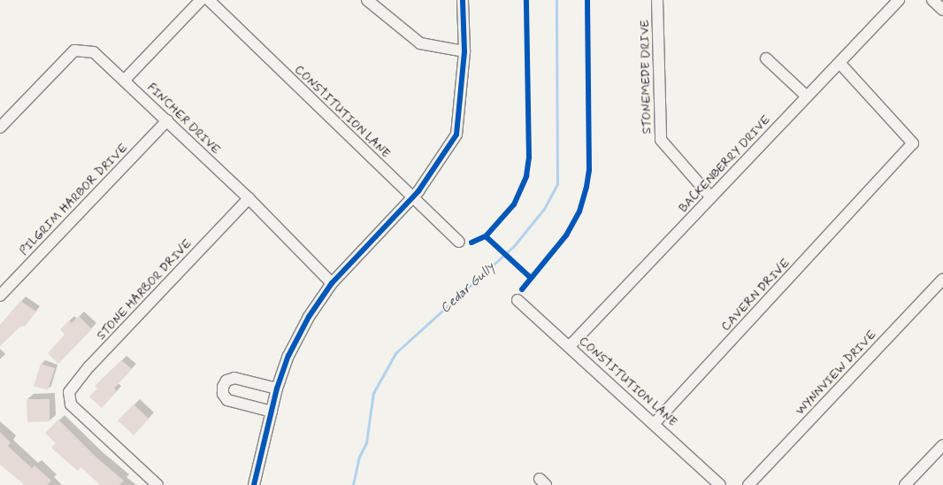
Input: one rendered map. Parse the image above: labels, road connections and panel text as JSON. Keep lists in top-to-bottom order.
{
  "streets": {
    "street": [
      "STONEMEDE DRIVE",
      "CONSTITUTION LANE",
      "FINCHER DRIVE",
      "BACKENBERRY DRIVE",
      "PILGRIM HARBOR DRIVE",
      "STONE HARBOR DRIVE",
      "CAVERN DRIVE",
      "WYNNVIEW DRIVE"
    ]
  },
  "crossings": [
    ["STONEMEDE DRIVE", "BACKENBERRY DRIVE"],
    ["CONSTITUTION LANE", "BACKENBERRY DRIVE"],
    ["CONSTITUTION LANE", "CAVERN DRIVE"],
    ["FINCHER DRIVE", "PILGRIM HARBOR DRIVE"],
    ["FINCHER DRIVE", "STONE HARBOR DRIVE"],
    ["BACKENBERRY DRIVE", "CAVERN DRIVE"]
  ],
  "water": ["Cedar Gully"]
}
